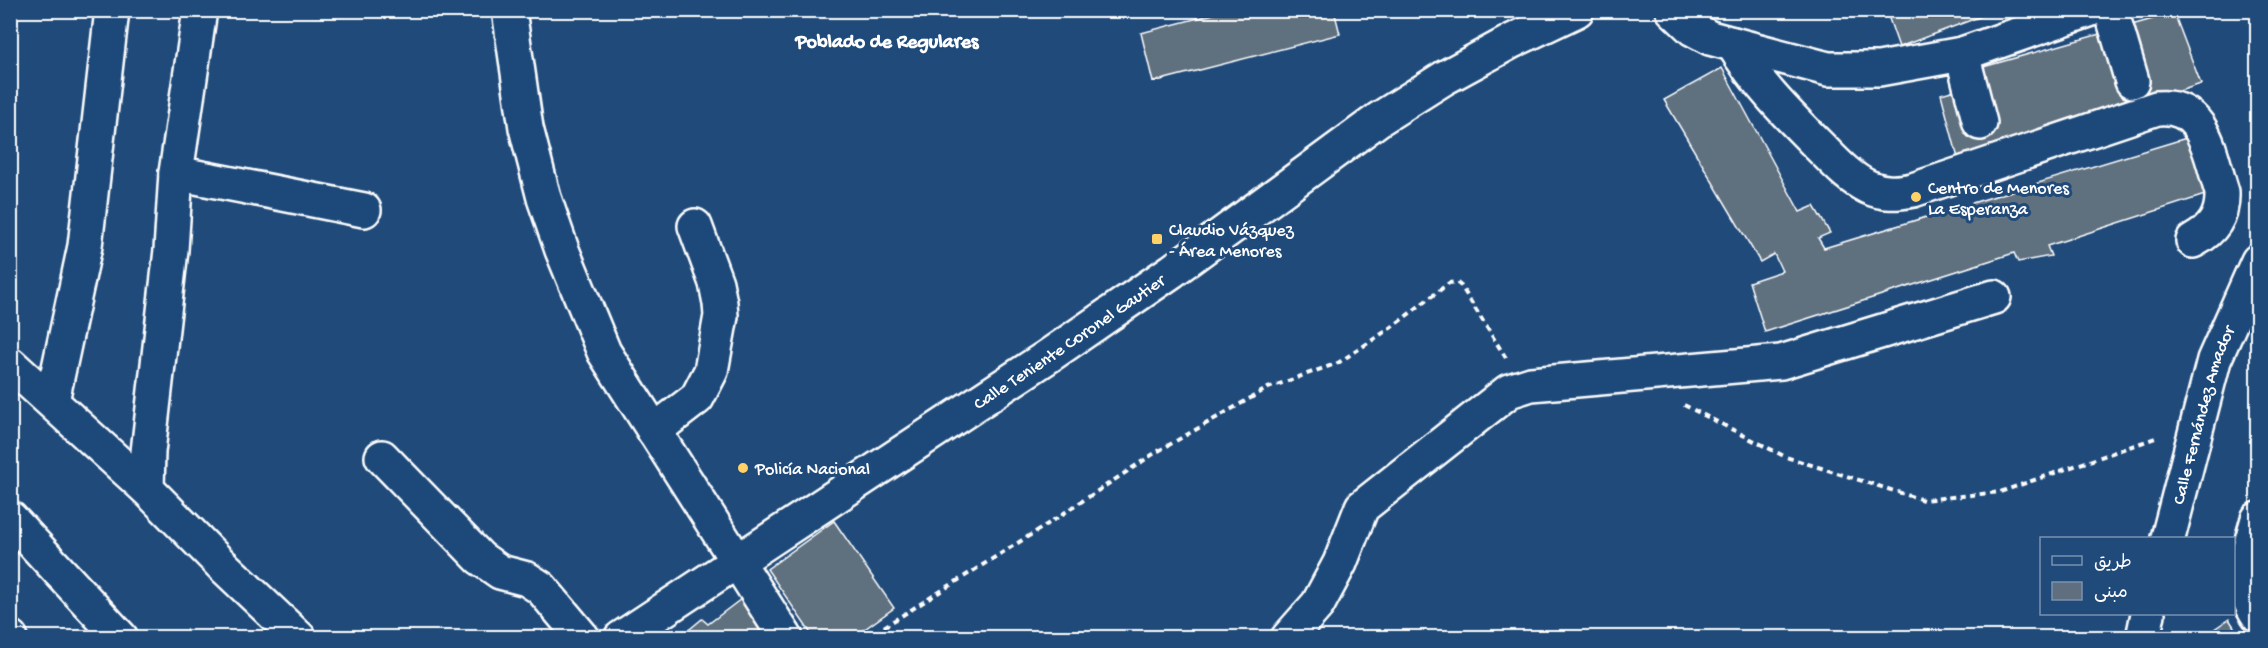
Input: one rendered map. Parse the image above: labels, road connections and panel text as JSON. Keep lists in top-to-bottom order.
{
  "streets": {
    "street": ["Calle Teniente Coronel Gautier", "Calle Fernández Amador"]
  },
  "districts": ["Poblado de Regulares"],
  "places": {
    "other": ["Centro de Menores La Esperanza", "Policía Nacional"],
    "transit": ["Claudio Vázquez - Área Menores"]
  },
  "legend": ["طريق", "مبنى"]
}
